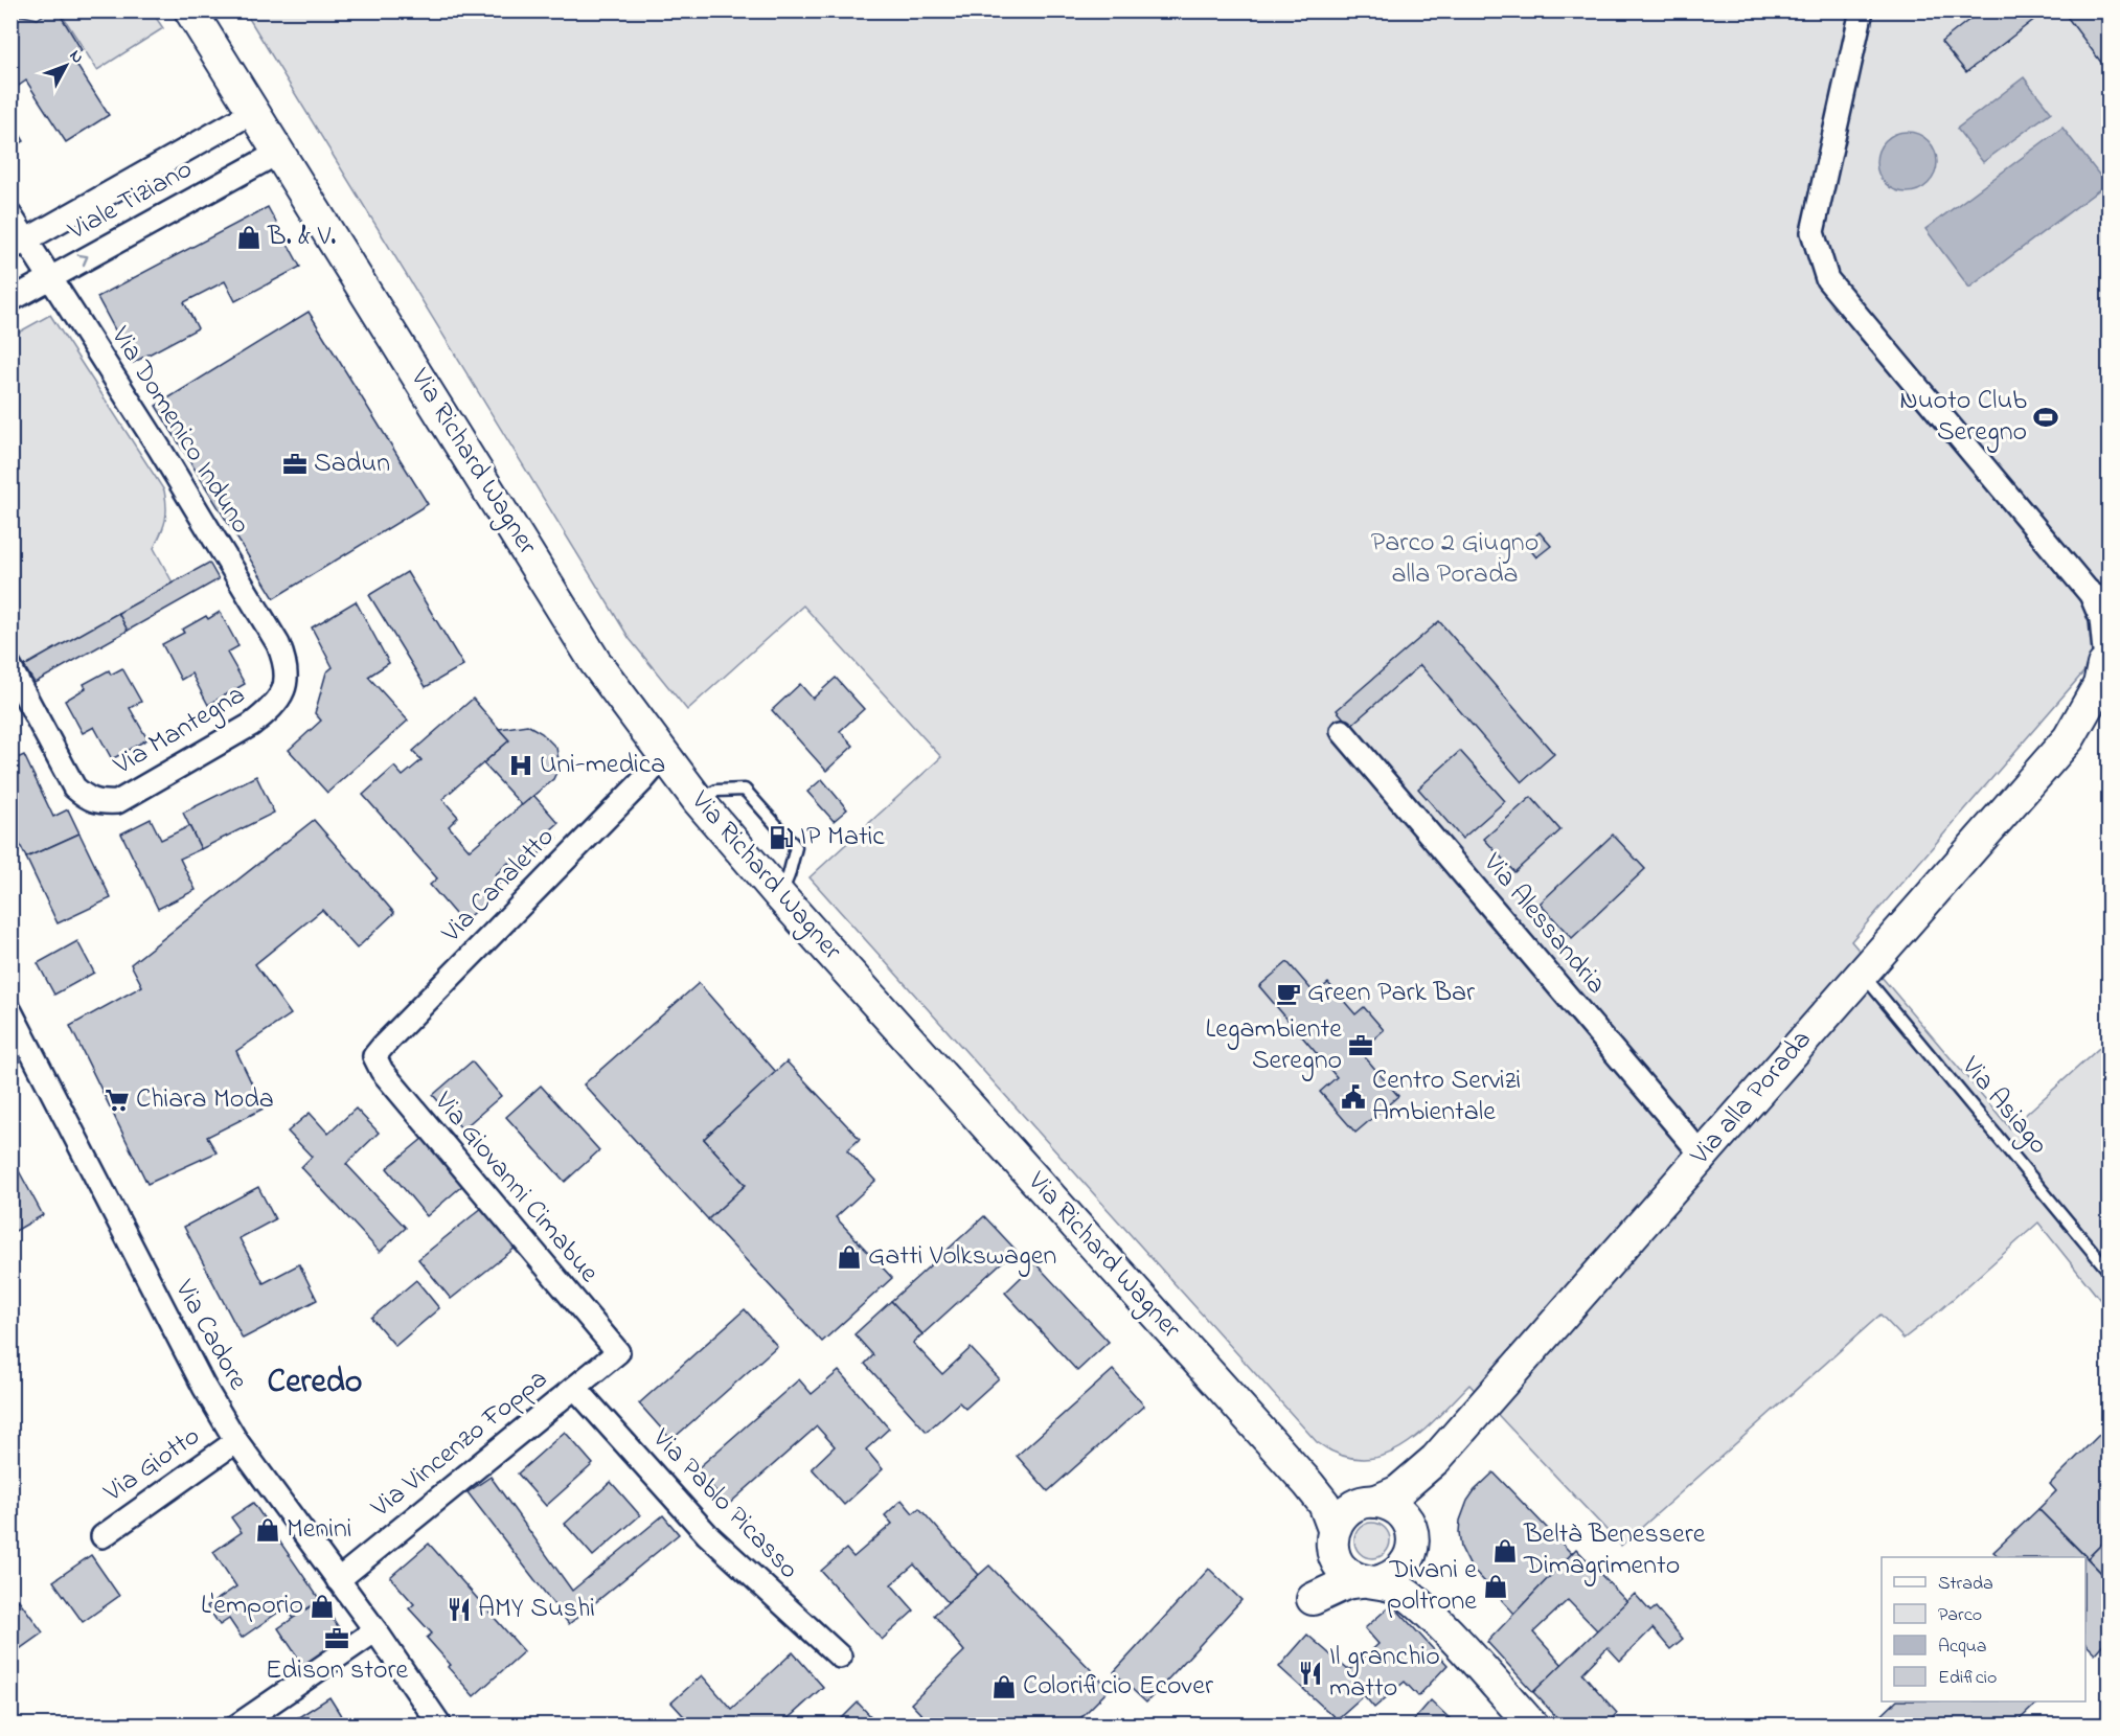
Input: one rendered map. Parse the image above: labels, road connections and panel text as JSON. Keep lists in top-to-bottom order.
{
  "streets": {
    "street": [
      "Viale Tiziano",
      "Via Domenico Induno",
      "Via Richard Wagner",
      "Via Mantegna",
      "Via Canaletto",
      "Via Alessandria",
      "Via alla Porada",
      "Via Giovanni Cimabue",
      "Via Cadore",
      "Via Vincenzo Foppa",
      "Via Giotto",
      "Via Pablo Picasso"
    ],
    "lane": ["Via Asiago"]
  },
  "crossings": [
    ["Viale Tiziano", "Via Domenico Induno"],
    ["Viale Tiziano", "Via Richard Wagner"],
    ["Via Domenico Induno", "Via Mantegna"],
    ["Via Richard Wagner", "Via Canaletto"],
    ["Via Richard Wagner", "Via alla Porada"],
    ["Via Canaletto", "Via Giovanni Cimabue"],
    ["Via Alessandria", "Via alla Porada"],
    ["Via alla Porada", "Via Asiago"],
    ["Via Giovanni Cimabue", "Via Vincenzo Foppa"],
    ["Via Cadore", "Via Vincenzo Foppa"],
    ["Via Cadore", "Via Giotto"],
    ["Via Vincenzo Foppa", "Via Pablo Picasso"]
  ],
  "districts": ["Ceredo"],
  "parks": ["Parco 2 Giugno alla Porada"],
  "places": {
    "shop": [
      "B. & V.",
      "Gatti Volkswagen",
      "Menini",
      "Beltà Benessere Dimagrimento",
      "Divani e poltrone",
      "L'emporio",
      "Colorificio Ecover"
    ],
    "sports": ["Nuoto Club Seregno"],
    "office": ["Sadun", "Legambiente Seregno", "Edison store"],
    "hospital": ["Uni-medica"],
    "fuel station": ["IP Matic"],
    "cafe": ["Green Park Bar"],
    "public building": ["Centro Servizi Ambientale"],
    "supermarket": ["Chiara Moda"],
    "restaurant": ["AMY Sushi", "Il granchio matto"]
  },
  "legend": [
    "Strada",
    "Parco",
    "Acqua",
    "Edificio"
  ],
  "north": "top right"
}
